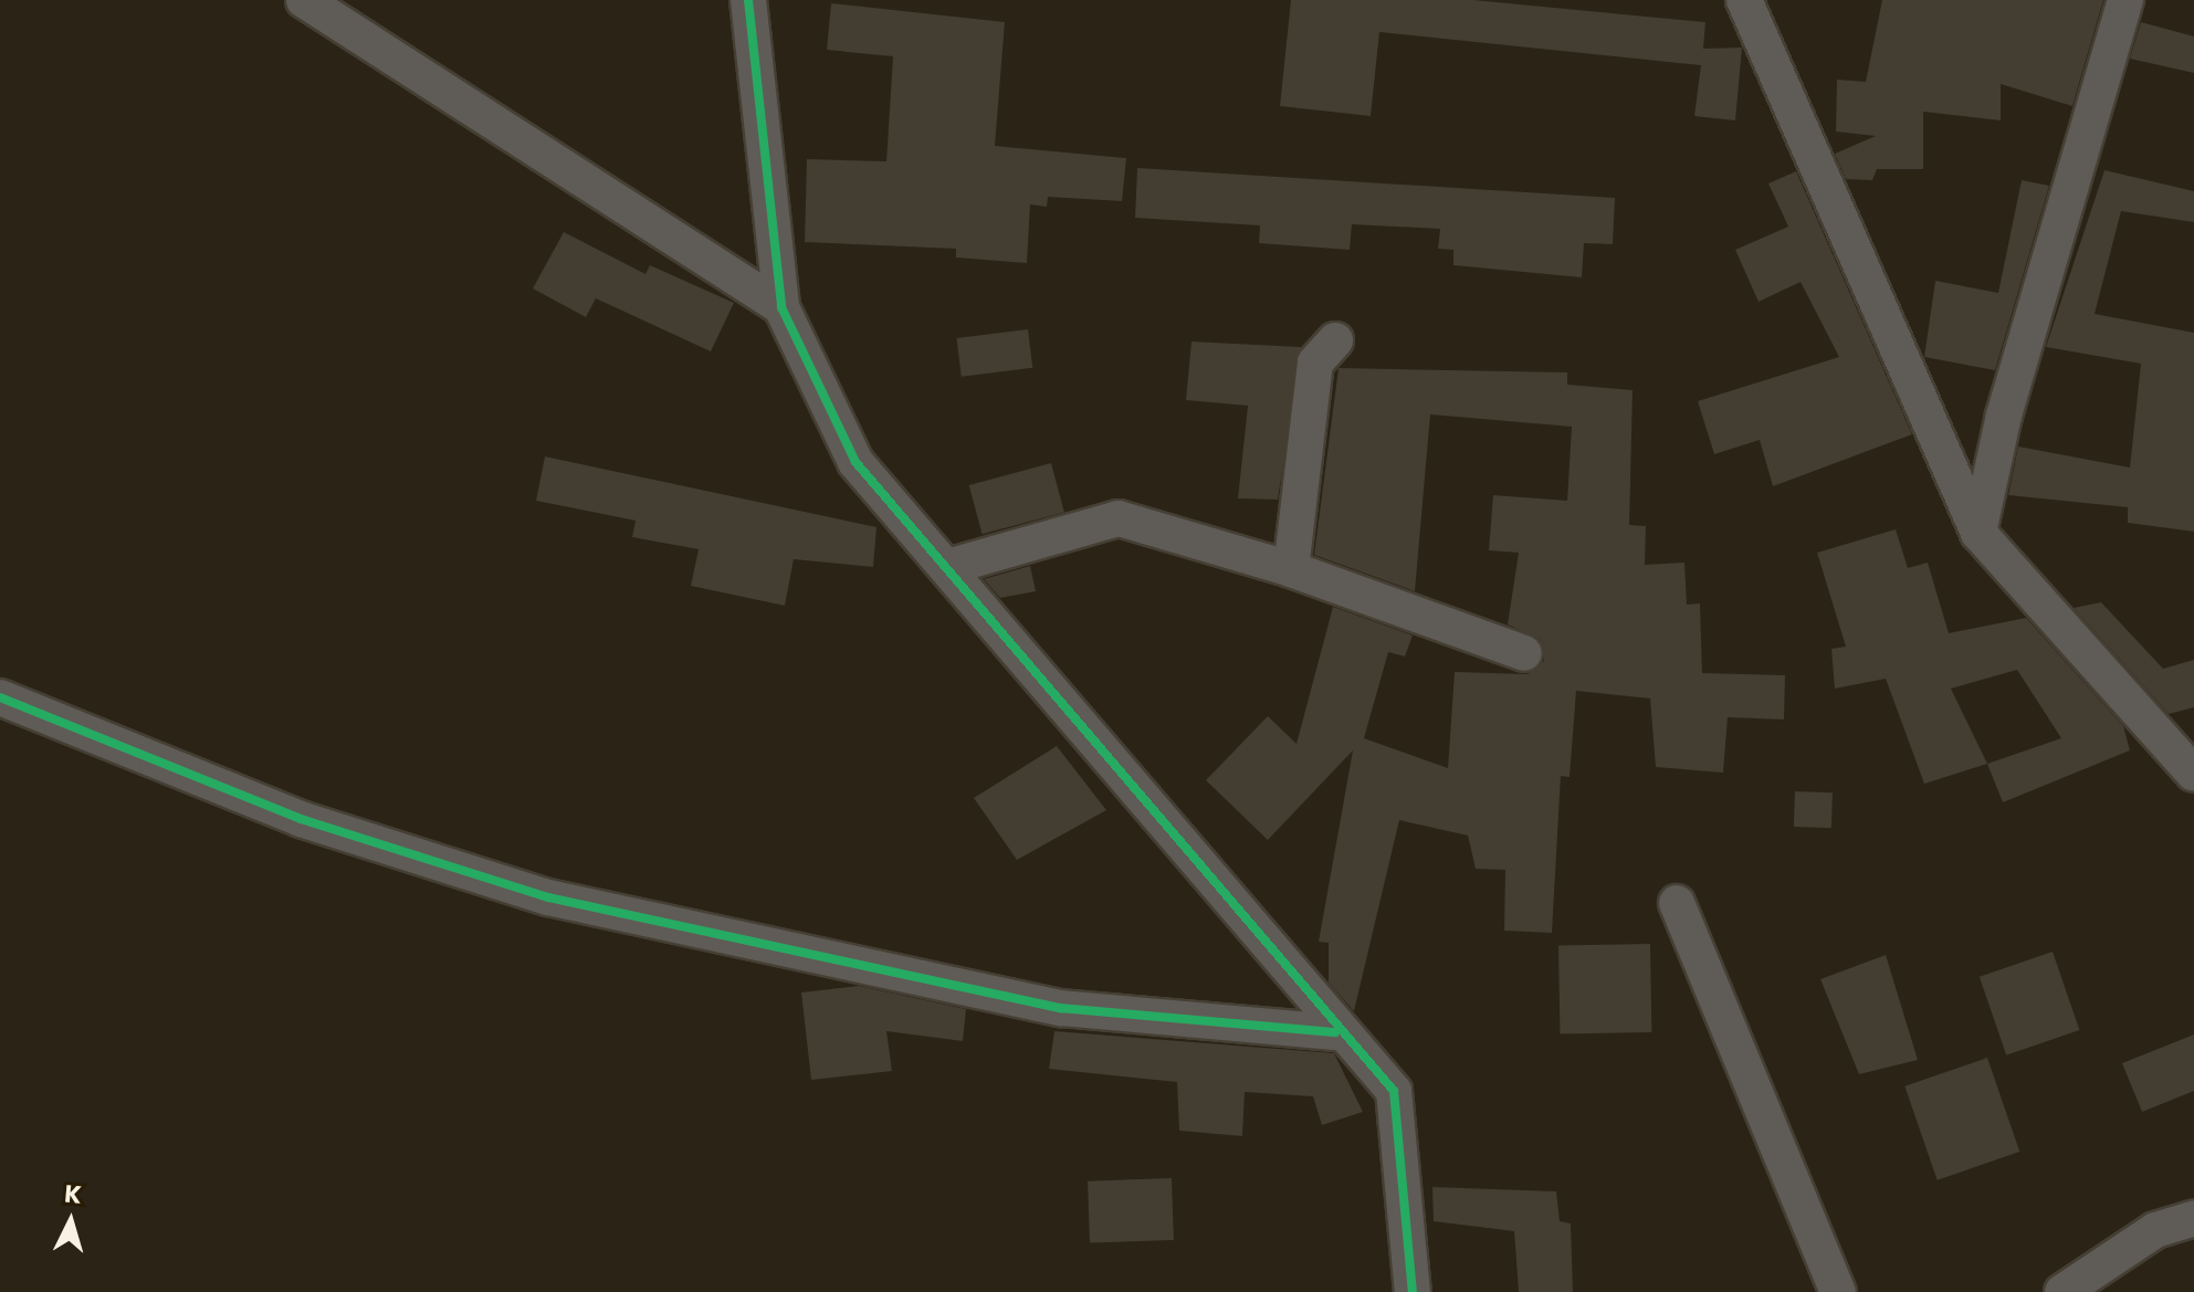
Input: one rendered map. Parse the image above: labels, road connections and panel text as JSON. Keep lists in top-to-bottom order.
{
  "north": "top"
}
